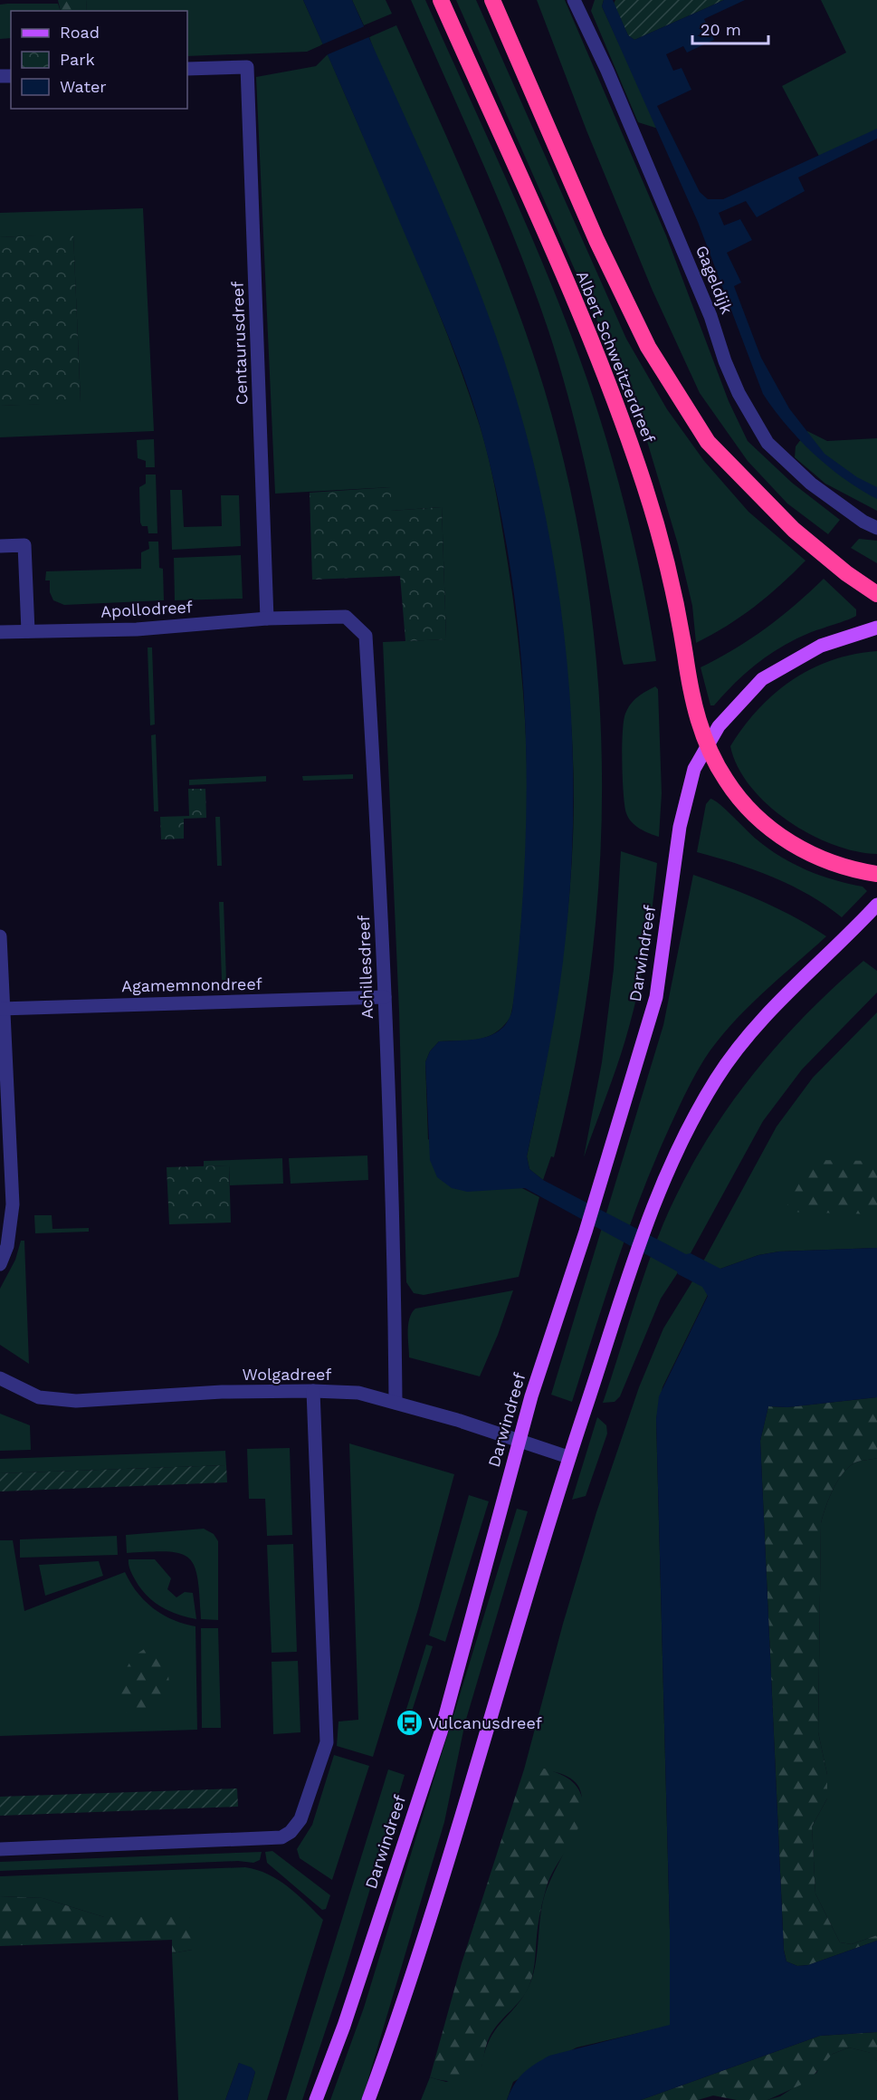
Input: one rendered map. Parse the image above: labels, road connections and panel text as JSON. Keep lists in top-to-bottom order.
{
  "streets": {
    "highway": ["Albert Schweitzerdreef"],
    "main road": ["Darwindreef"],
    "street": [
      "Gageldijk",
      "Centaurusdreef",
      "Apollodreef",
      "Achillesdreef",
      "Agamemnondreef",
      "Wolgadreef"
    ]
  },
  "crossings": [
    ["Centaurusdreef", "Apollodreef"],
    ["Centaurusdreef", "Achillesdreef"],
    ["Albert Schweitzerdreef", "Darwindreef"],
    ["Apollodreef", "Achillesdreef"],
    ["Darwindreef", "Wolgadreef"],
    ["Achillesdreef", "Agamemnondreef"],
    ["Achillesdreef", "Wolgadreef"]
  ],
  "places": {
    "bus stop": ["Vulcanusdreef"]
  },
  "legend": ["Road", "Park", "Water"],
  "scale_bar": "20 m"
}
